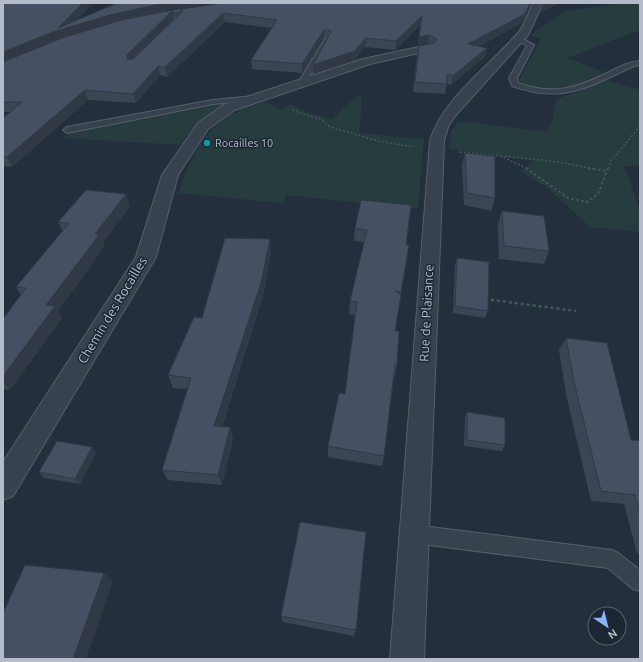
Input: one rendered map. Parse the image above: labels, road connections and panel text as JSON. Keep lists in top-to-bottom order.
{
  "streets": {
    "street": ["Chemin des Rocailles", "Rue de Plaisance"]
  },
  "places": ["Rocailles 10"],
  "north": "bottom right"
}
